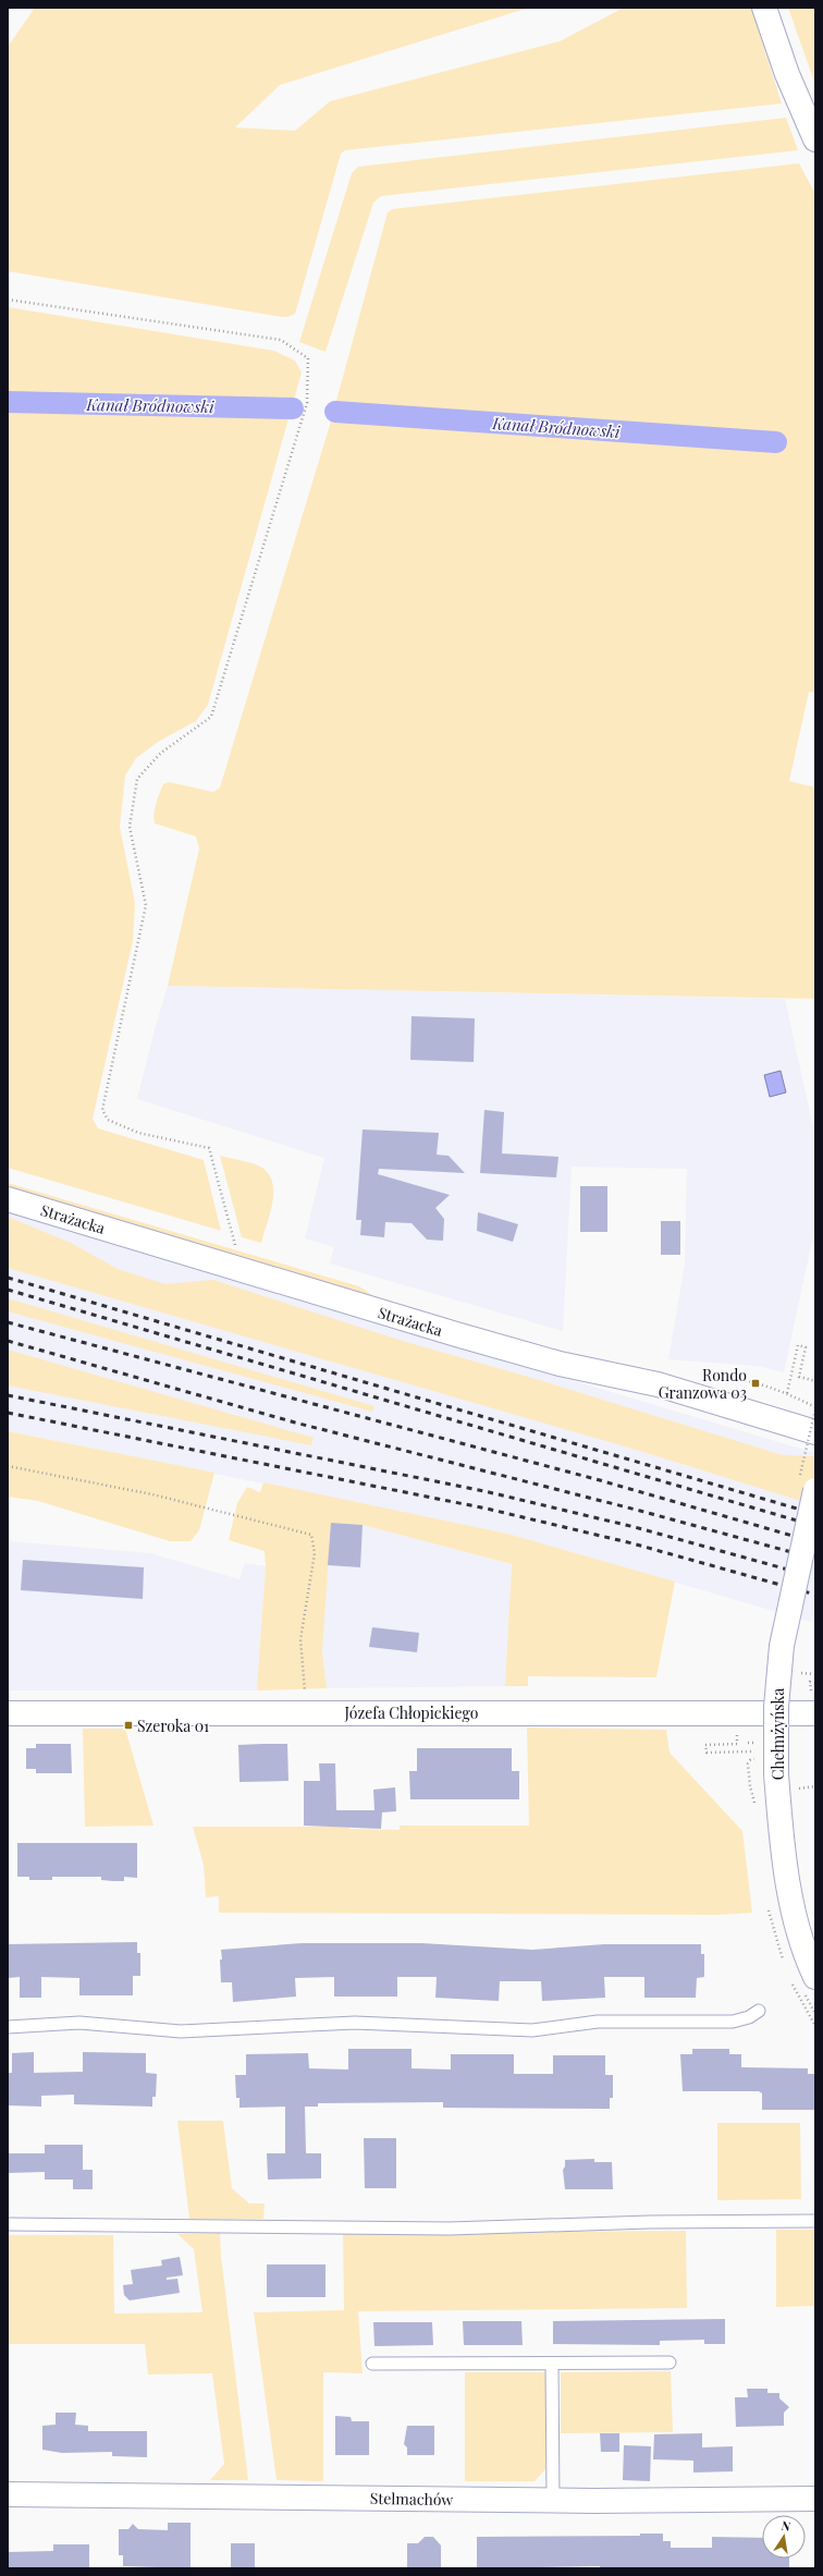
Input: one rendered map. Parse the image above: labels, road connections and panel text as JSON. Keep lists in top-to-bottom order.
{
  "streets": {
    "street": [
      "Strażacka",
      "Józefa Chłopickiego",
      "Chełmżyńska",
      "Stelmachów"
    ]
  },
  "water": ["Kanał Bródnowski"],
  "places": {
    "transit": ["Rondo Granzowa 03", "Szeroka 01"]
  },
  "north": "top"
}
